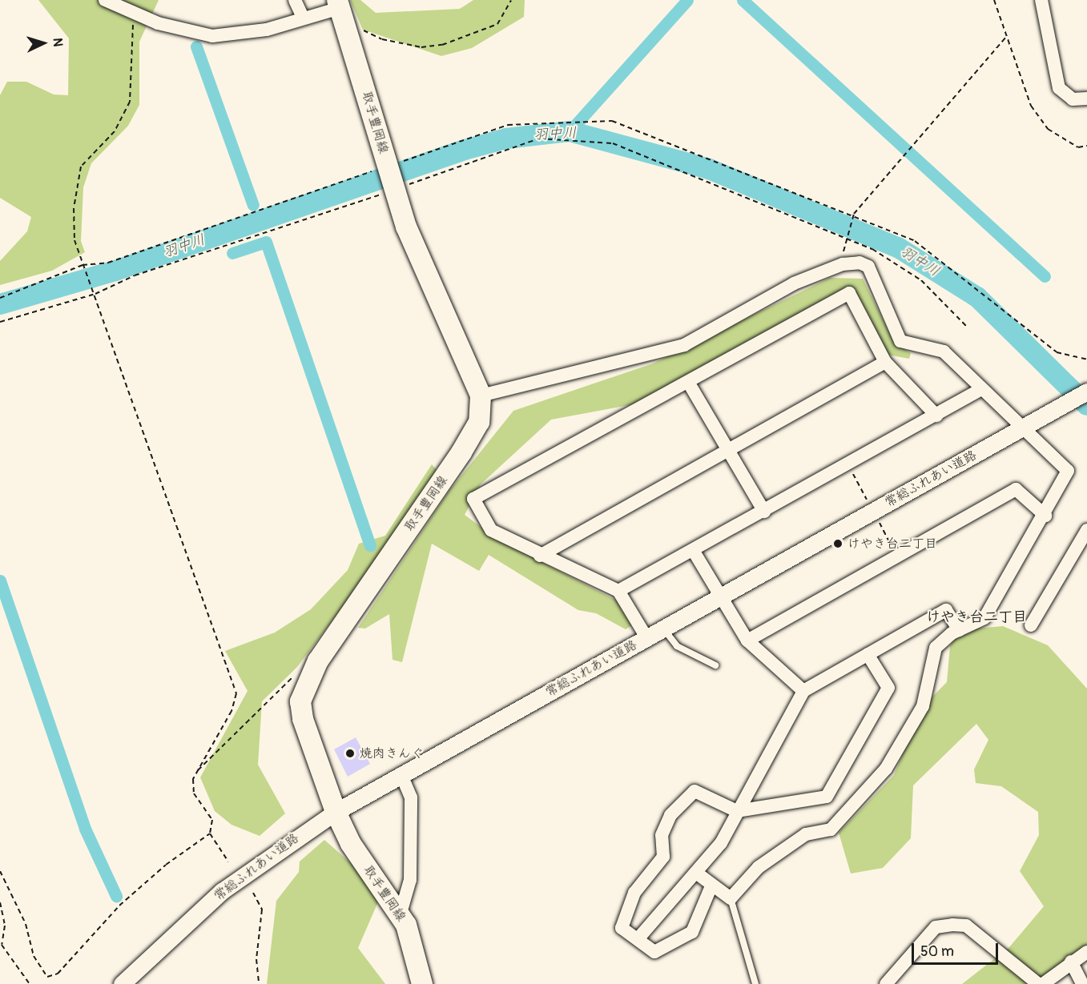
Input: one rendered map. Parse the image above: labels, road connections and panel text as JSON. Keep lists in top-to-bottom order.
{
  "streets": {
    "main road": ["取手豊岡線"],
    "street": ["常総ふれあい道路"]
  },
  "crossings": [
    ["取手豊岡線", "常総ふれあい道路"]
  ],
  "districts": ["けやき台二丁目"],
  "water": ["羽中川"],
  "places": ["けやき台二丁目", "焼肉きんぐ"],
  "scale_bar": "50 m",
  "north": "right"
}
